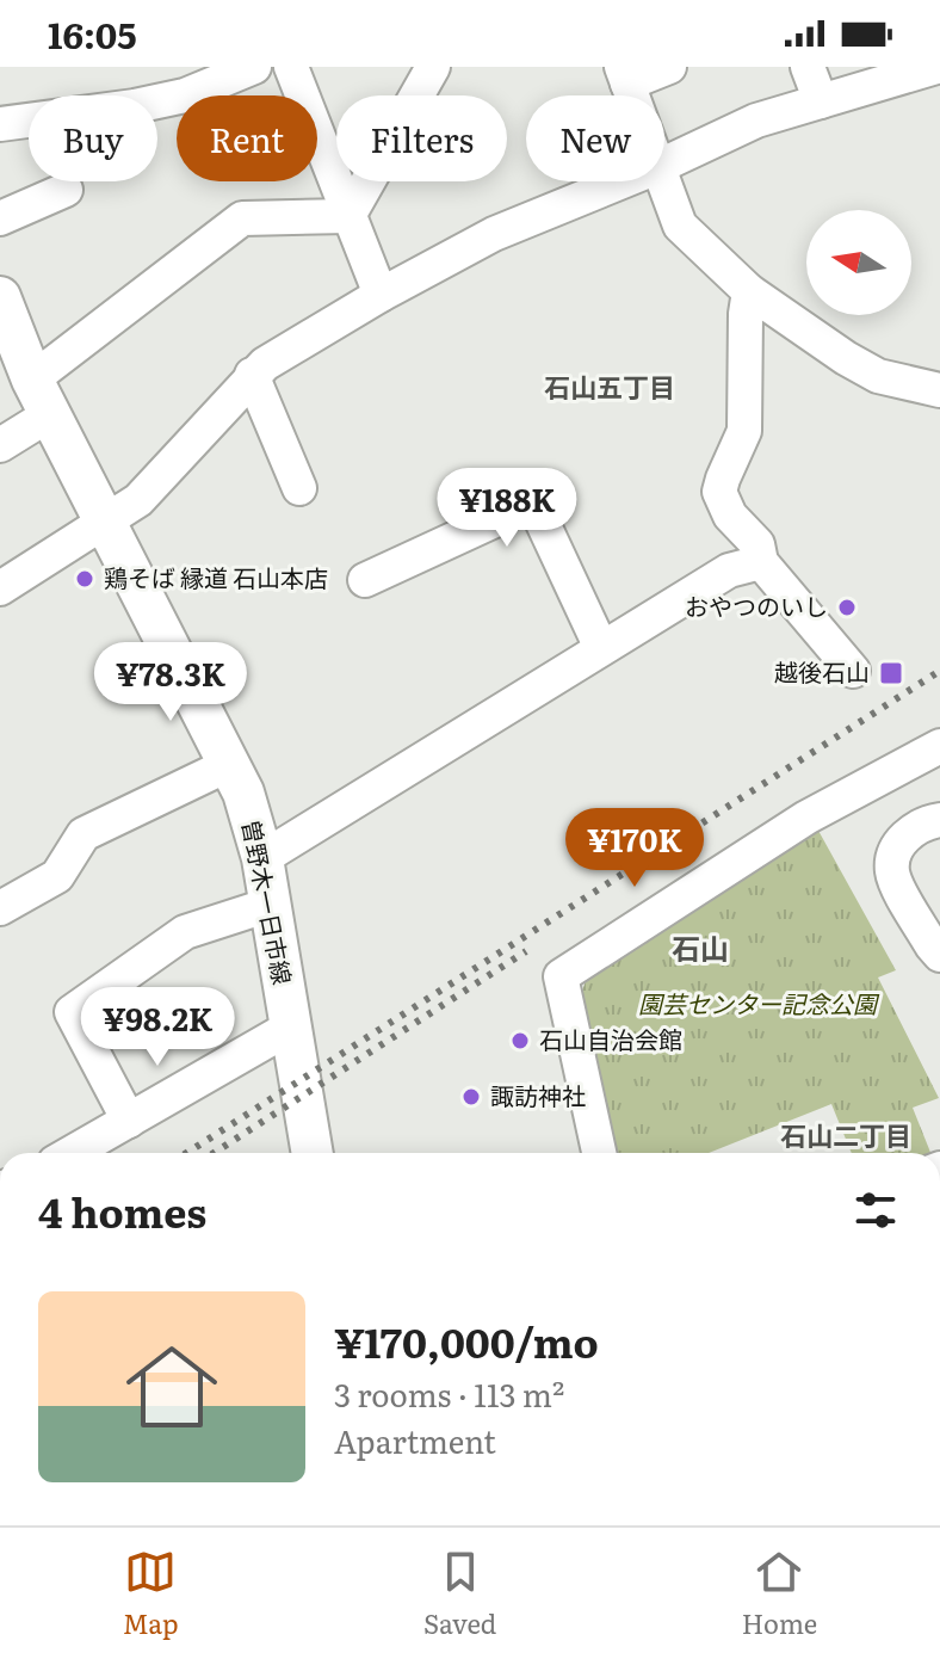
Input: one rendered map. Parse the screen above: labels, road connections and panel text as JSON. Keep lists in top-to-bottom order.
{
  "streets": {
    "main road": ["曽野木一日市線"]
  },
  "districts": ["石山五丁目", "石山", "石山二丁目"],
  "parks": ["園芸センター記念公園"],
  "places": {
    "other": [
      "鶏そば 縁道 石山本店",
      "おやつのいし",
      "石山自治会館",
      "諏訪神社"
    ],
    "transit": ["越後石山"]
  },
  "north": "left",
  "page": {
    "status": "16:05",
    "chip": [
      "Buy",
      "Rent",
      "Filters",
      "New"
    ],
    "price": [
      "¥188K",
      "¥78.3K",
      "¥170K",
      "¥98.2K"
    ],
    "heading": "4 homes",
    "list": [
      {
        "name": "¥170,000/mo",
        "note": "3 rooms · 113 m² · Apartment"
      }
    ],
    "tabs": ["Map", "Saved", "Home"]
  }
}
